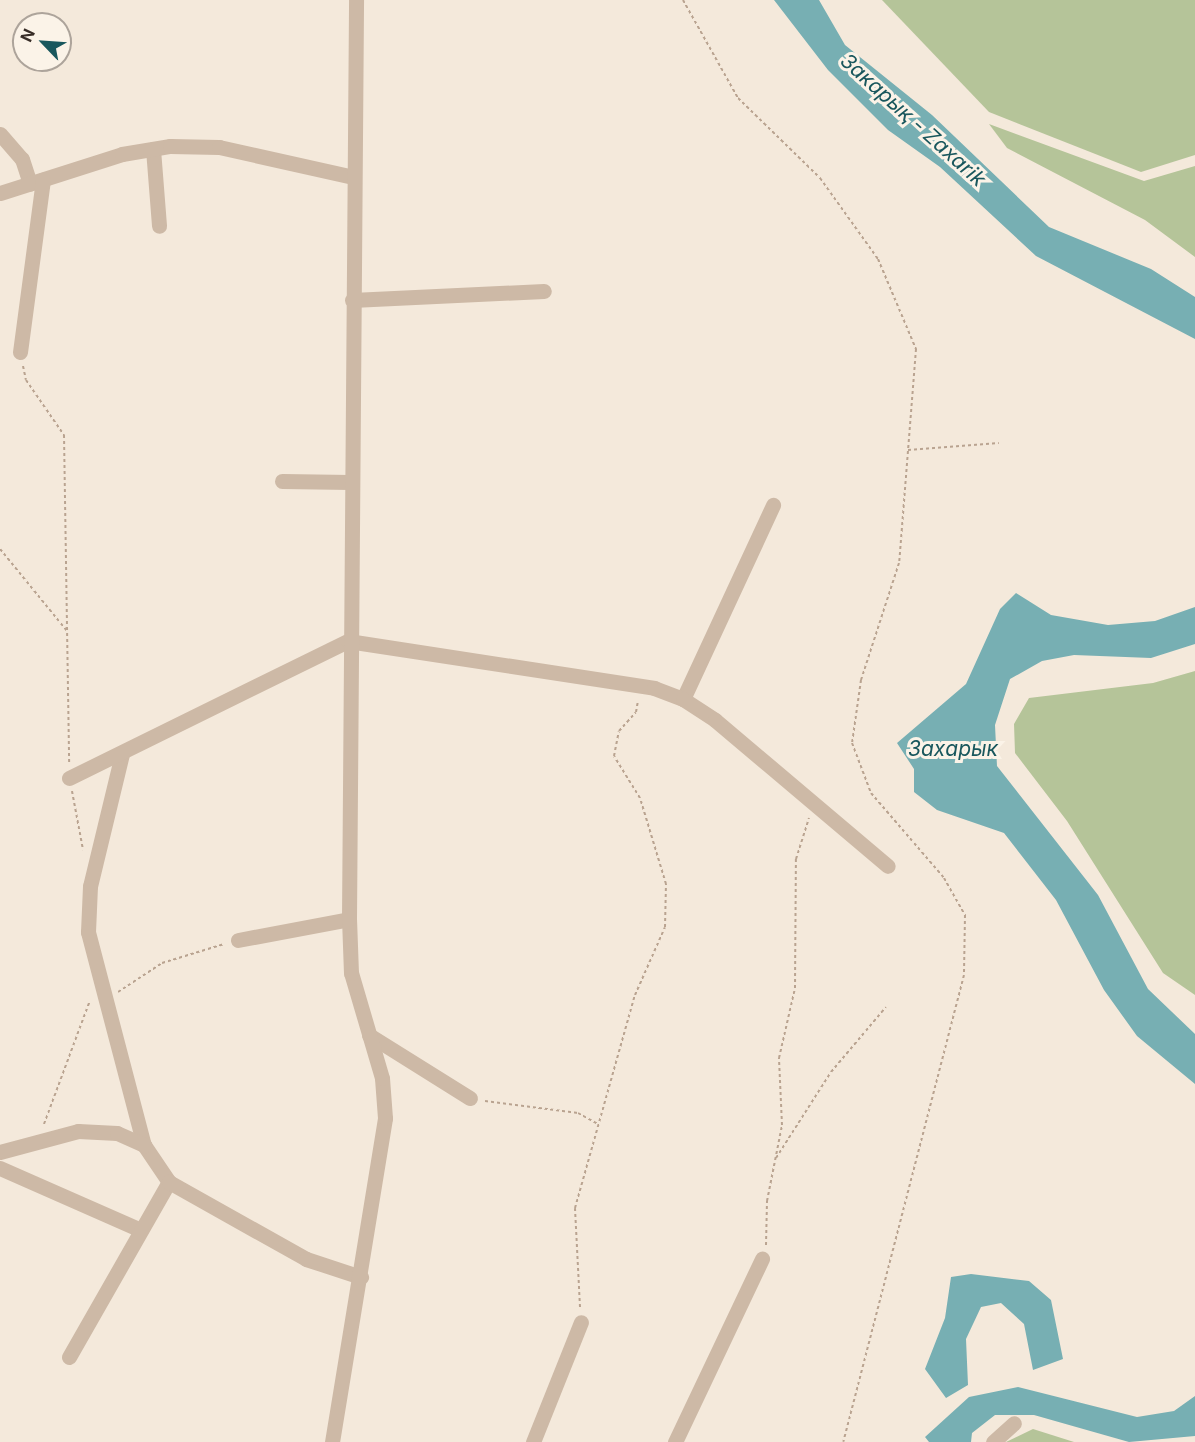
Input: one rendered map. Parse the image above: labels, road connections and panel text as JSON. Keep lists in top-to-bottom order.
{
  "water": ["Закарық - Zaxarik", "Захарык"],
  "north": "top left"
}
